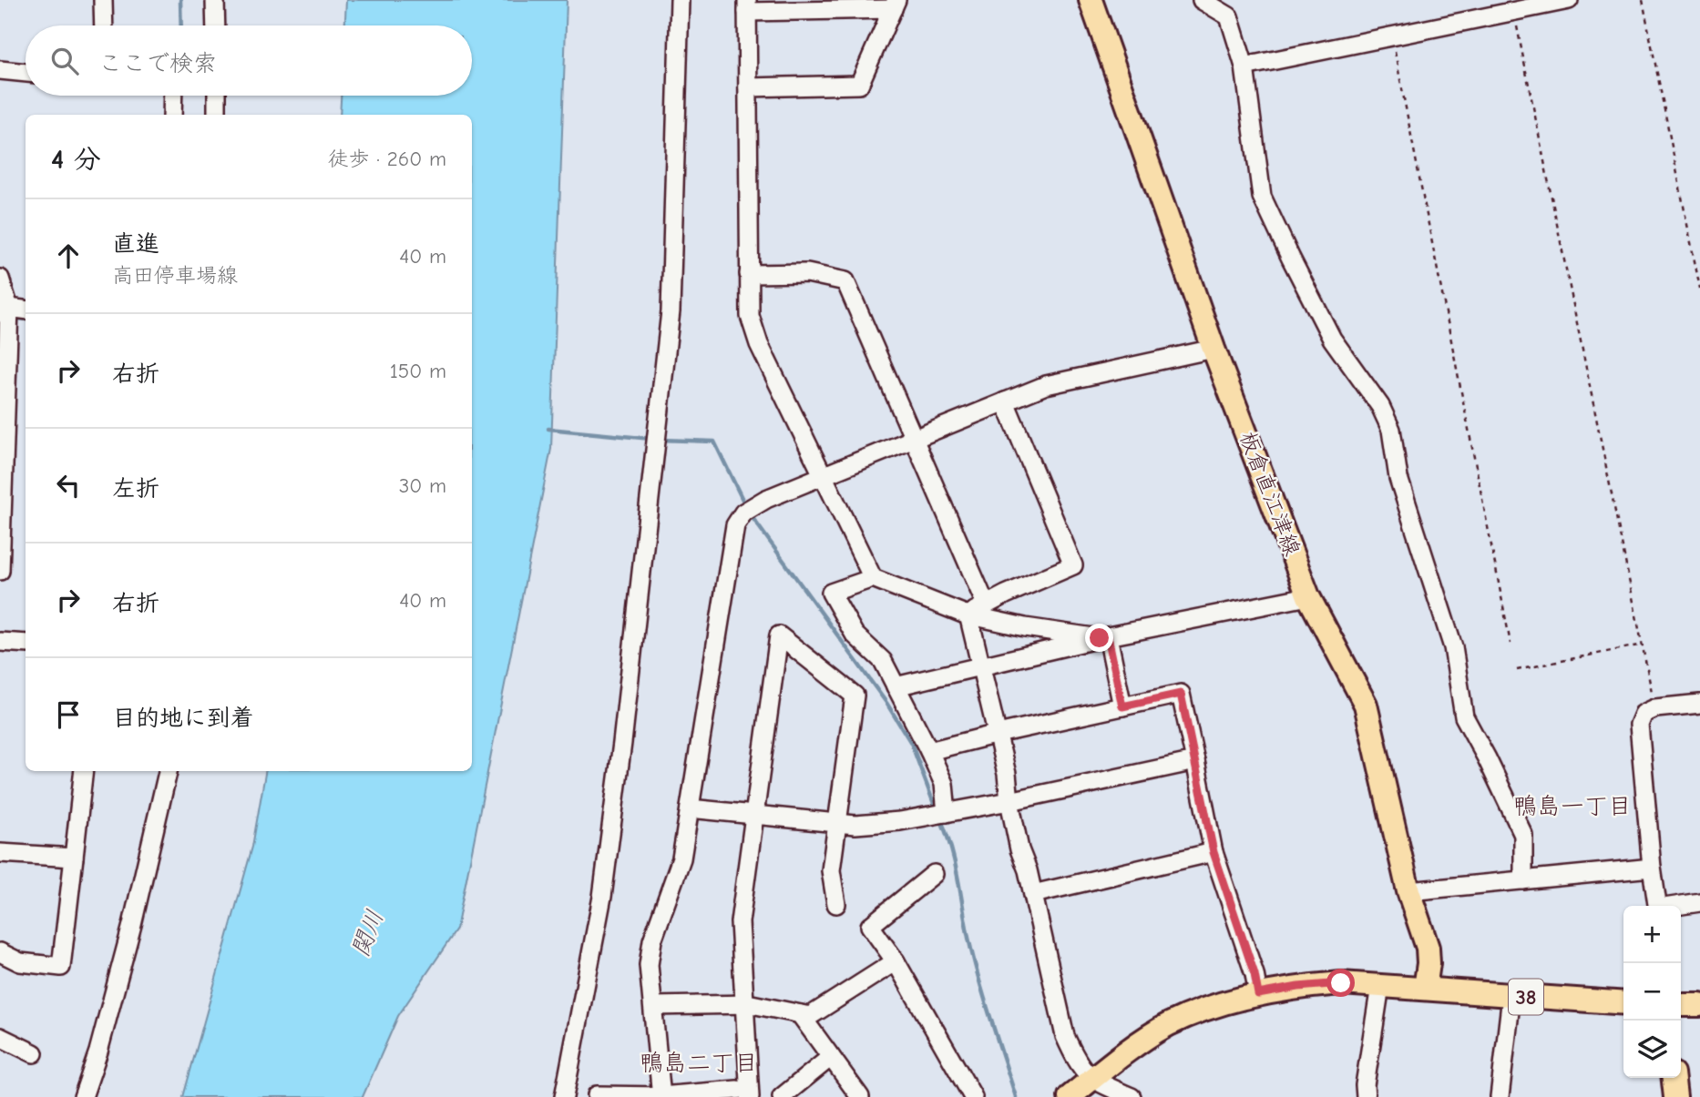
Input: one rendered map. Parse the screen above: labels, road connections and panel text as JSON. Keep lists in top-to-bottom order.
{
  "streets": {
    "main road": ["板倉直江津線", "38"]
  },
  "crossings": [
    ["板倉直江津線", "38"]
  ],
  "districts": ["鴨島一丁目", "鴨島二丁目"],
  "water": ["関川"],
  "page": {
    "search": "ここで検索",
    "heading": ["4 分", "徒歩 · 260 m"],
    "list": [
      ["直進", "高田停車場線", "40 m"],
      ["右折", "150 m"],
      ["左折", "30 m"],
      ["右折", "40 m"],
      "目的地に到着"
    ],
    "map_buttons": ["+", "−"]
  }
}
